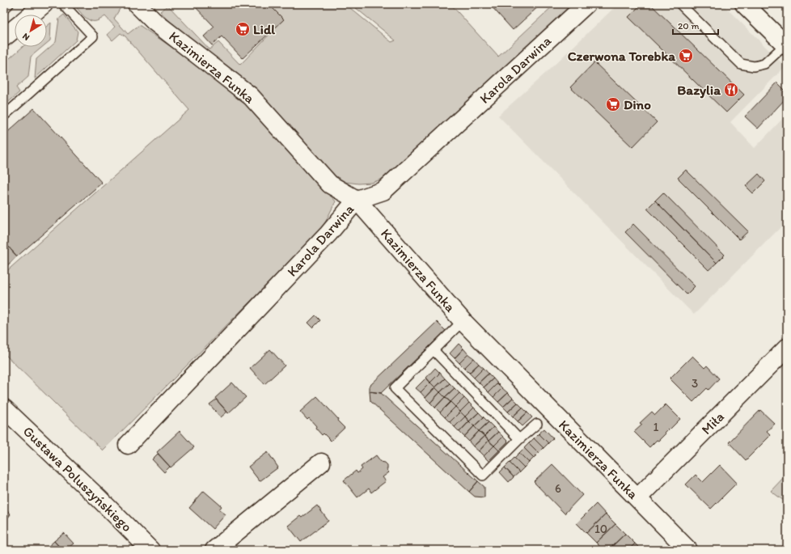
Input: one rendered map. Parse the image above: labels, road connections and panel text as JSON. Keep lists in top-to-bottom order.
{
  "streets": {
    "street": [
      "Kazimierza Funka",
      "Karola Darwina",
      "Miła",
      "Gustawa Poluszyńskiego"
    ]
  },
  "crossings": [
    ["Kazimierza Funka", "Karola Darwina"],
    ["Kazimierza Funka", "Miła"]
  ],
  "places": {
    "supermarket": ["Lidl", "Czerwona Torebka", "Dino"],
    "restaurant": ["Bazylia"]
  },
  "house_numbers": [
    "3",
    "1",
    "6",
    "10"
  ],
  "scale_bar": "20 m",
  "north": "bottom left"
}
